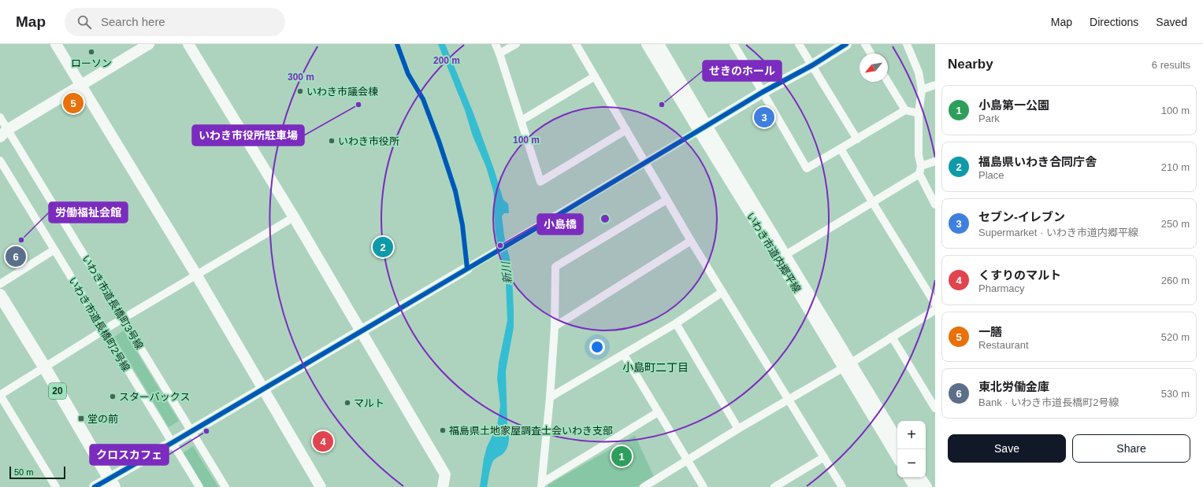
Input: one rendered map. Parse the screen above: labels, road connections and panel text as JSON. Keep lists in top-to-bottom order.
{
  "streets": {
    "main road": ["20"],
    "street": ["いわき市道内郷平線", "いわき市道長橋町3号線", "いわき市道長橋町2号線"]
  },
  "districts": ["小島町二丁目"],
  "water": ["新川"],
  "places": {
    "other": [
      "ローソン",
      "いわき市議会棟",
      "いわき市役所駐車場",
      "せきのホール",
      "いわき市役所",
      "労働福祉会館",
      "小島橋",
      "スターバックス",
      "マルト",
      "福島県土地家屋調査士会いわき支部",
      "クロスカフェ"
    ],
    "transit": ["堂の前"]
  },
  "scale_bar": "50 m",
  "north": "bottom left",
  "page": {
    "header": "Map",
    "search": "Search here",
    "nav": ["Map", "Directions", "Saved"],
    "heading": ["Nearby", "6 results"],
    "list": [
      {
        "mark": "1",
        "name": "小島第一公園",
        "note": "Park",
        "value": "100 m"
      },
      {
        "mark": "2",
        "name": "福島県いわき合同庁舎",
        "note": "Place",
        "value": "210 m"
      },
      {
        "mark": "3",
        "name": "セブン-イレブン",
        "note": "Supermarket · いわき市道内郷平線",
        "value": "250 m"
      },
      {
        "mark": "4",
        "name": "くすりのマルト",
        "note": "Pharmacy",
        "value": "260 m"
      },
      {
        "mark": "5",
        "name": "一膳",
        "note": "Restaurant",
        "value": "520 m"
      },
      {
        "mark": "6",
        "name": "東北労働金庫",
        "note": "Bank · いわき市道長橋町2号線",
        "value": "530 m"
      }
    ],
    "pins": [
      "5",
      "3",
      "2",
      "6",
      "4",
      "1"
    ],
    "map_buttons": ["+", "−"],
    "buttons": ["Save", "Share"],
    "scale": "50 m"
  },
  "rings": ["200 m", "300 m", "100 m"]
}
